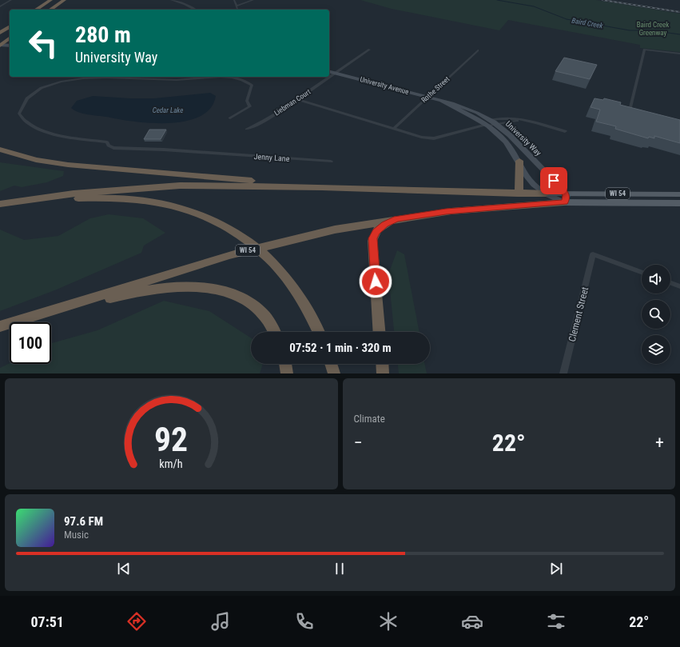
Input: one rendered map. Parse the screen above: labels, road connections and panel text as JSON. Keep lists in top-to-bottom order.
{
  "streets": {
    "highway": ["WI 54"],
    "main road": ["University Avenue", "University Way"],
    "street": [
      "Rothe Street",
      "Liebman Court",
      "Jenny Lane",
      "Clement Street"
    ]
  },
  "crossings": [
    ["University Avenue", "Rothe Street"],
    ["University Avenue", "Liebman Court"],
    ["University Avenue", "University Way"],
    ["University Way", "WI 54"]
  ],
  "water": ["Baird Creek", "Cedar Lake"],
  "parks": ["Baird Creek Greenway"],
  "page": {
    "turn": ["280 m", "University Way"],
    "limit": "100",
    "trip": "07:52 · 1 min · 320 m",
    "tile": "Climate",
    "heat": ["−", "22°", "+"],
    "song": ["97.6 FM", "Music"],
    "tabs": ["07:51", "22°"],
    "gauge": ["92", "km/h"]
  }
}
